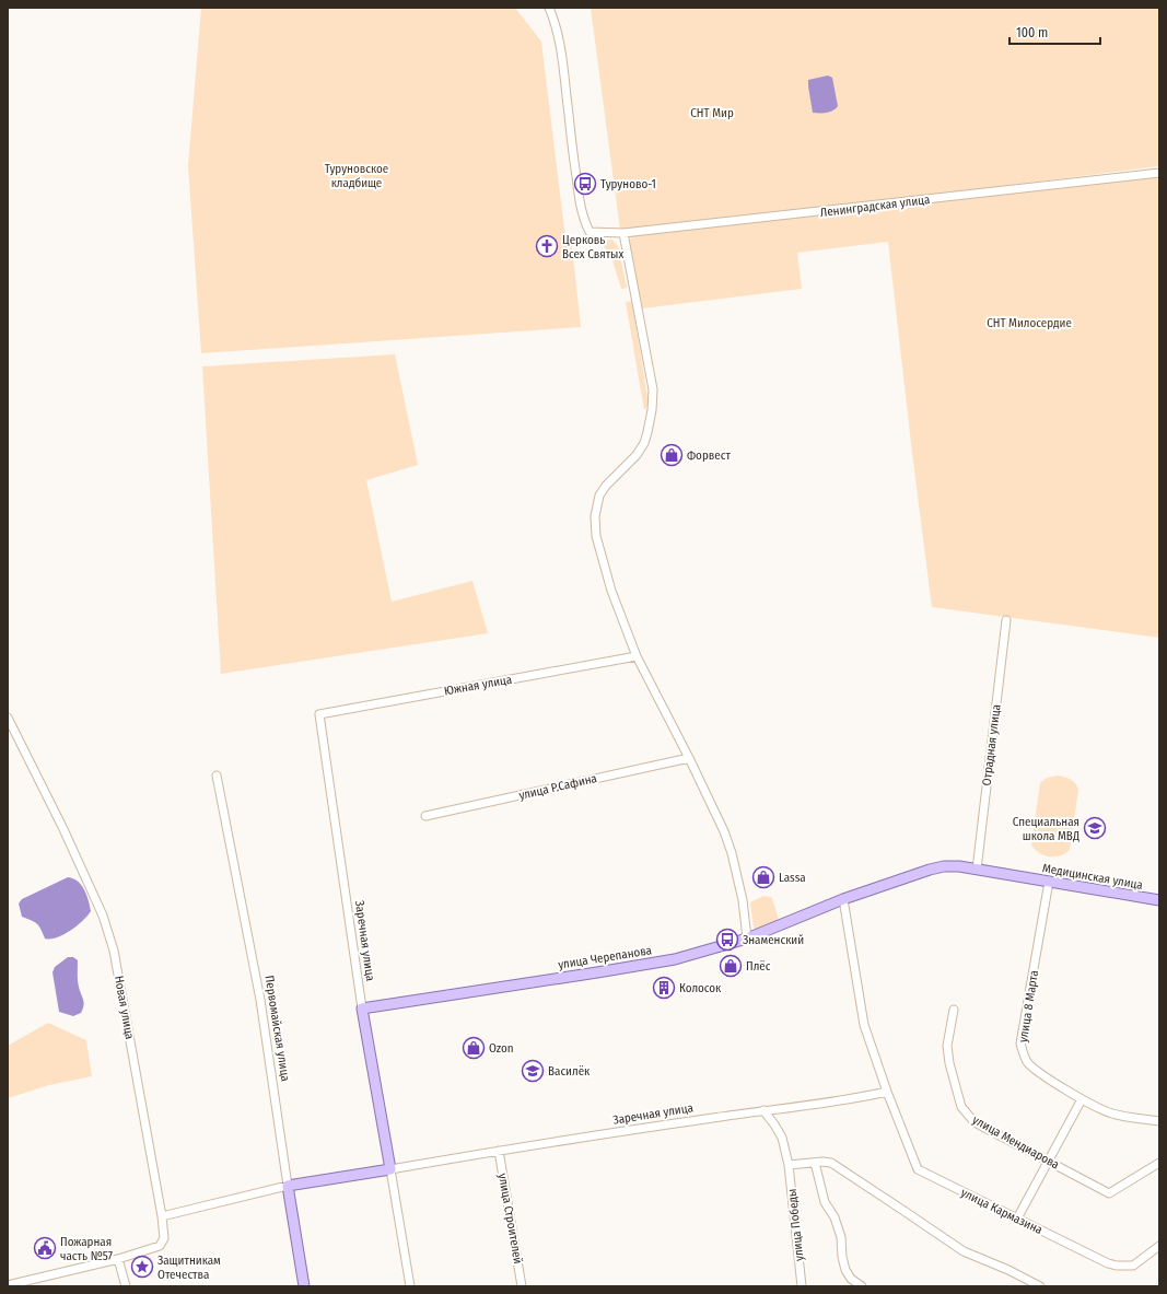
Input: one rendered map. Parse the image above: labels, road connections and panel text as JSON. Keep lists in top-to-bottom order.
{
  "streets": {
    "main road": [
      "Медицинская улица",
      "Заречная улица",
      "улица Черепанова",
      "Первомайская улица"
    ],
    "street": [
      "Ленинградская улица",
      "Южная улица",
      "Отрадная улица",
      "улица Р.Сафина",
      "улица 8 Марта",
      "Новая улица",
      "улица Мендиарова",
      "улица Кармазина",
      "улица Строителей",
      "улица Победы"
    ]
  },
  "crossings": [
    ["Южная улица", "Заречная улица"],
    ["Отрадная улица", "улица Черепанова"],
    ["Медицинская улица", "улица Черепанова"],
    ["Медицинская улица", "улица 8 Марта"],
    ["Заречная улица", "улица Черепанова"],
    ["Заречная улица", "Новая улица"],
    ["Заречная улица", "Первомайская улица"],
    ["Заречная улица", "улица Кармазина"],
    ["Заречная улица", "улица Строителей"],
    ["Заречная улица", "улица Победы"]
  ],
  "parks": ["СНТ Мир", "Туруновское кладбище", "СНТ Милосердие"],
  "places": {
    "bus stop": ["Туруново-1", "Знаменский"],
    "church": ["Церковь Всех Святых"],
    "shop": [
      "Форвест",
      "Lassa",
      "Плёс",
      "Ozon"
    ],
    "school or university": ["Специальная школа МВД", "Василёк"],
    "building": ["Колосок"],
    "public building": ["Пожарная часть №57"],
    "place": ["Защитникам Отечества"]
  },
  "scale_bar": "100 m"
}
